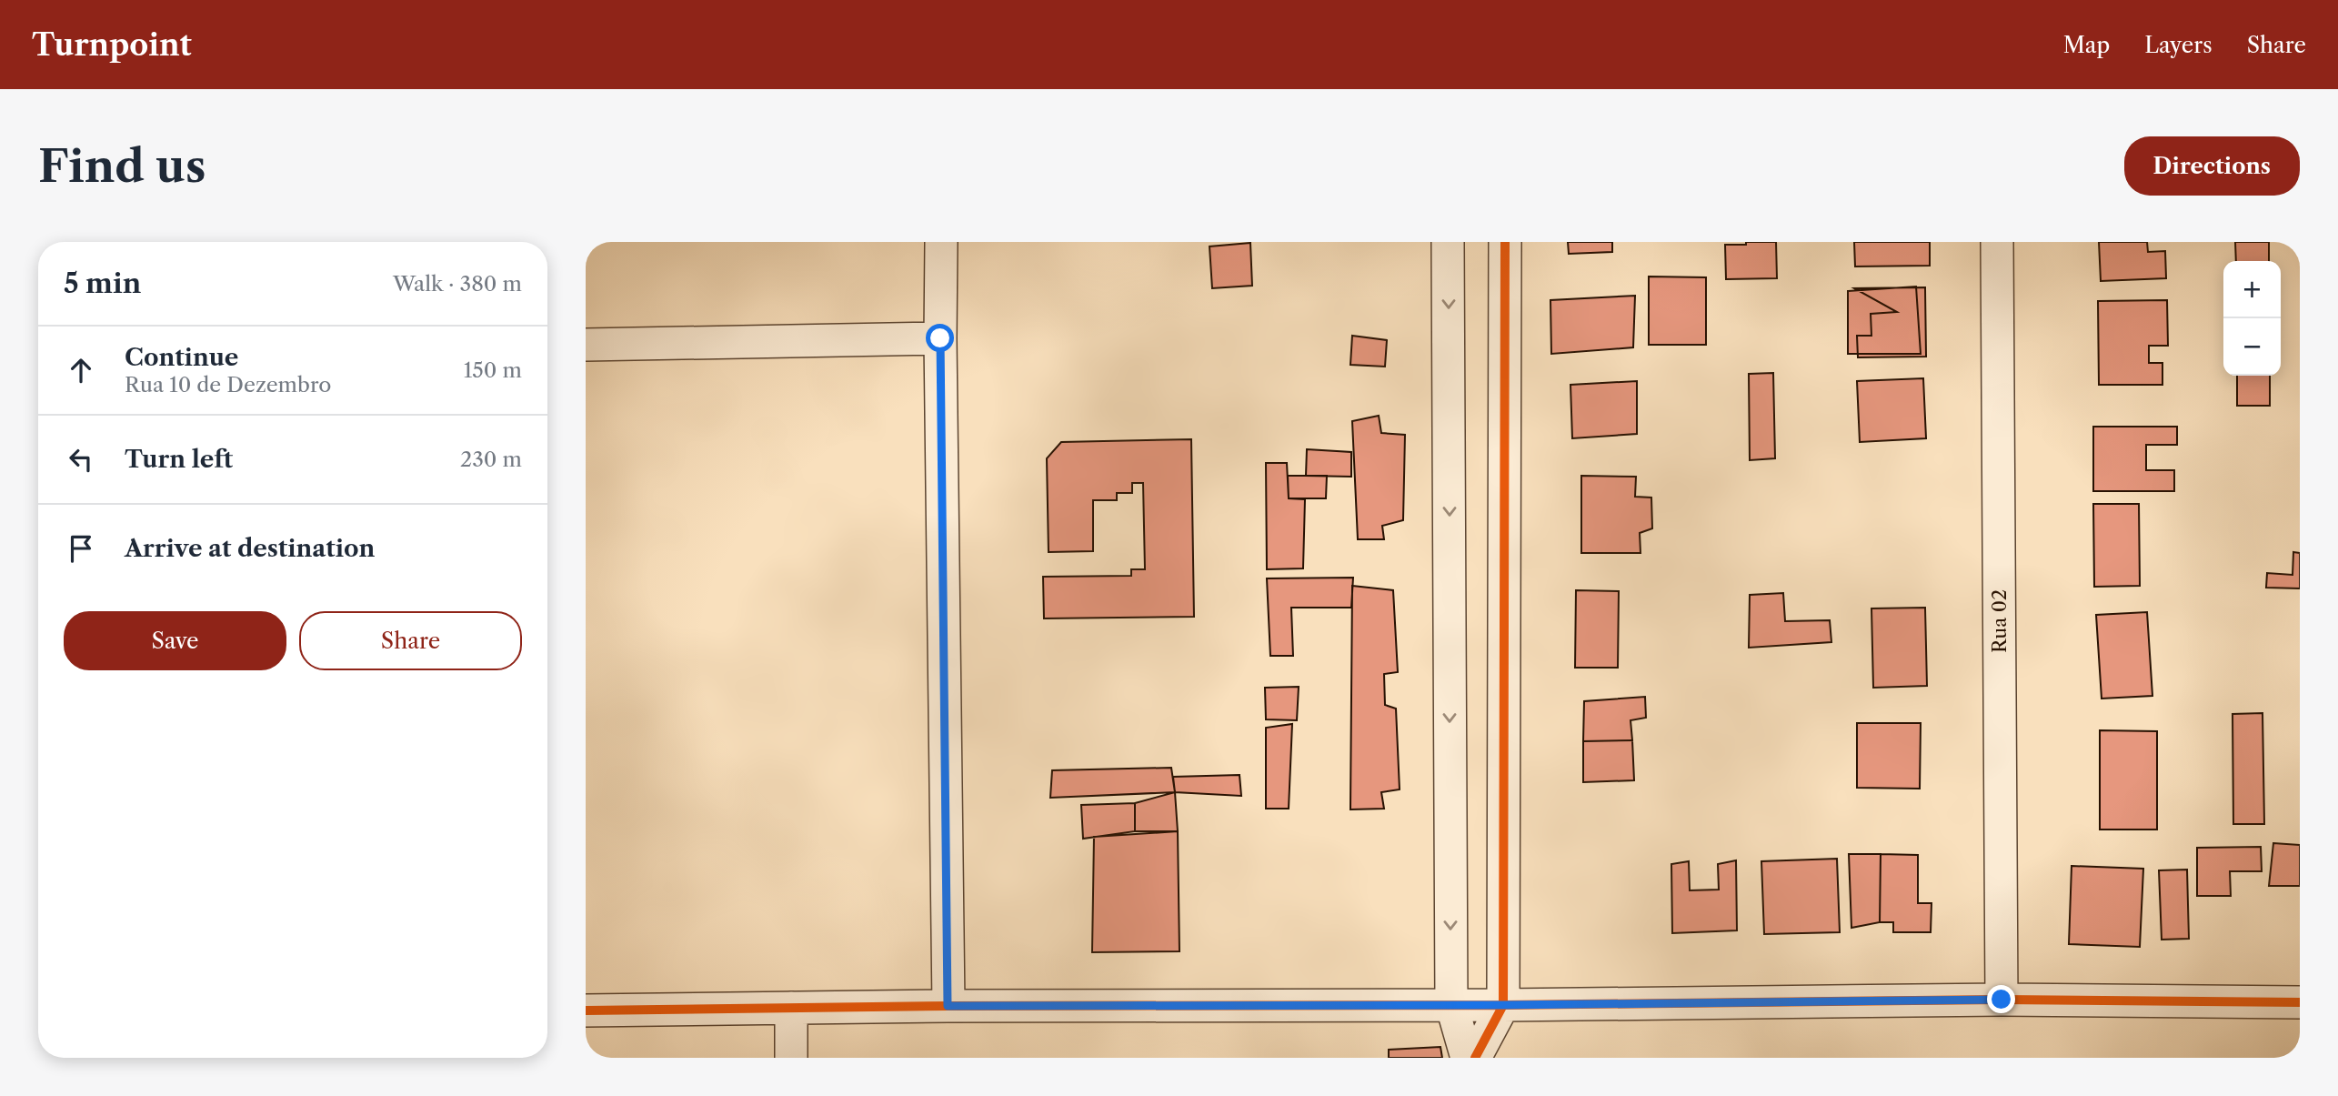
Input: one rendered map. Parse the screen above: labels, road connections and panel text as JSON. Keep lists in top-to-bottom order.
{
  "streets": {
    "street": ["Rua 02"]
  },
  "page": {
    "header": "Turnpoint",
    "nav": ["Map", "Layers", "Share"],
    "buttons": [
      "Directions",
      ["Save", "Share"]
    ],
    "title": "Find us",
    "heading": ["5 min", "Walk · 380 m"],
    "map_buttons": ["+", "−"],
    "list": [
      ["Continue", "Rua 10 de Dezembro", "150 m"],
      ["Turn left", "230 m"],
      "Arrive at destination"
    ]
  }
}
